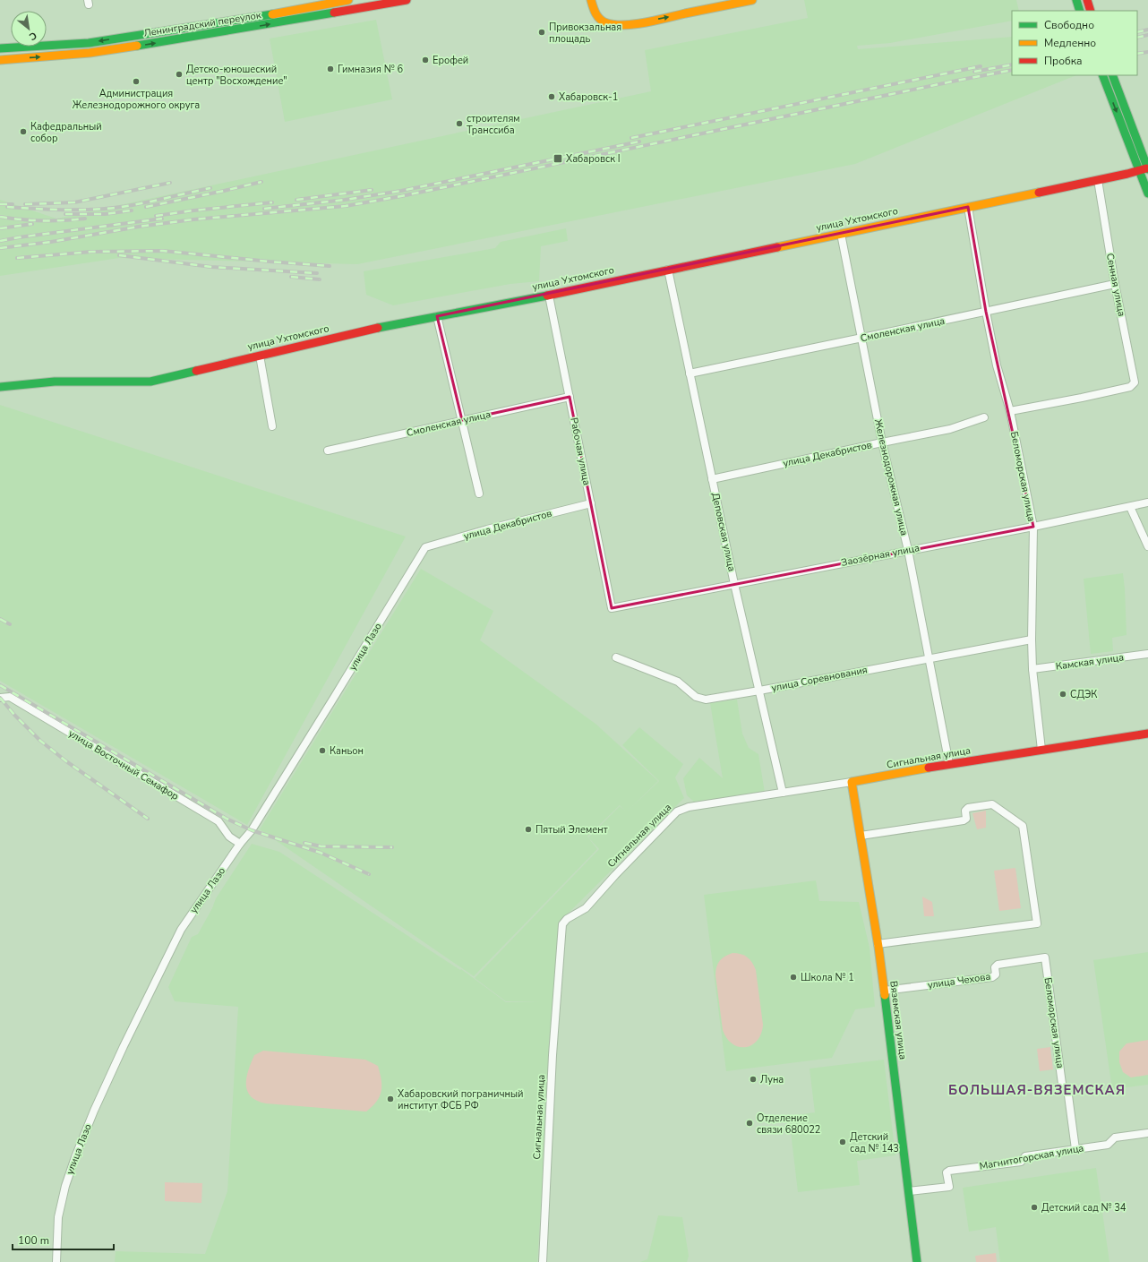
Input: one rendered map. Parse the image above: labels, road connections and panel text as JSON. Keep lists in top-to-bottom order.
{
  "streets": {
    "street": [
      "Ленинградский переулок",
      "улица Ухтомского",
      "Сенная улица",
      "Смоленская улица",
      "Рабочая улица",
      "улица Декабристов",
      "Беломорская улица",
      "Железнодорожная улица",
      "Деповская улица",
      "Заозёрная улица",
      "улица Лазо",
      "Камская улица",
      "улица Соревнования",
      "Сигнальная улица",
      "улица Восточный Семафор",
      "улица Чехова",
      "Вяземская улица",
      "Магнитогорская улица"
    ]
  },
  "crossings": [
    ["улица Ухтомского", "Сенная улица"],
    ["улица Ухтомского", "Рабочая улица"],
    ["улица Ухтомского", "Беломорская улица"],
    ["улица Ухтомского", "Железнодорожная улица"],
    ["улица Ухтомского", "Деповская улица"],
    ["Сенная улица", "Смоленская улица"],
    ["Сенная улица", "Беломорская улица"],
    ["Смоленская улица", "Рабочая улица"],
    ["Смоленская улица", "Беломорская улица"],
    ["Смоленская улица", "Железнодорожная улица"],
    ["Смоленская улица", "Деповская улица"],
    ["Рабочая улица", "улица Декабристов"],
    ["Рабочая улица", "Заозёрная улица"],
    ["улица Декабристов", "Железнодорожная улица"],
    ["улица Декабристов", "Деповская улица"],
    ["улица Декабристов", "улица Лазо"],
    ["Беломорская улица", "Заозёрная улица"],
    ["Беломорская улица", "Камская улица"],
    ["Беломорская улица", "улица Соревнования"],
    ["Беломорская улица", "Сигнальная улица"],
    ["Беломорская улица", "улица Чехова"],
    ["Беломорская улица", "Магнитогорская улица"],
    ["Железнодорожная улица", "Заозёрная улица"],
    ["Железнодорожная улица", "улица Соревнования"],
    ["Железнодорожная улица", "Сигнальная улица"],
    ["Деповская улица", "Заозёрная улица"],
    ["Деповская улица", "улица Соревнования"],
    ["Деповская улица", "Сигнальная улица"],
    ["улица Лазо", "улица Восточный Семафор"],
    ["Сигнальная улица", "Вяземская улица"],
    ["улица Чехова", "Вяземская улица"],
    ["Вяземская улица", "Магнитогорская улица"]
  ],
  "districts": ["БОЛЬШАЯ-ВЯЗЕМСКАЯ"],
  "places": {
    "other": [
      "Привокзальная площадь",
      "Ерофей",
      "Гимназия № 6",
      "Детско-юношеский центр \"Восхождение\"",
      "Администрация Железнодорожного округа",
      "Хабаровск-1",
      "строителям Транссиба",
      "Кафедральный собор",
      "СДЭК",
      "Каньон",
      "Пятый Элемент",
      "Школа № 1",
      "Луна",
      "Хабаровский пограничный институт ФСБ РФ",
      "Отделение связи 680022",
      "Детский сад № 143",
      "Детский сад № 34"
    ],
    "transit": ["Хабаровск I"]
  },
  "legend": ["Свободно", "Медленно", "Пробка"],
  "scale_bar": "100 m",
  "north": "bottom right"
}
